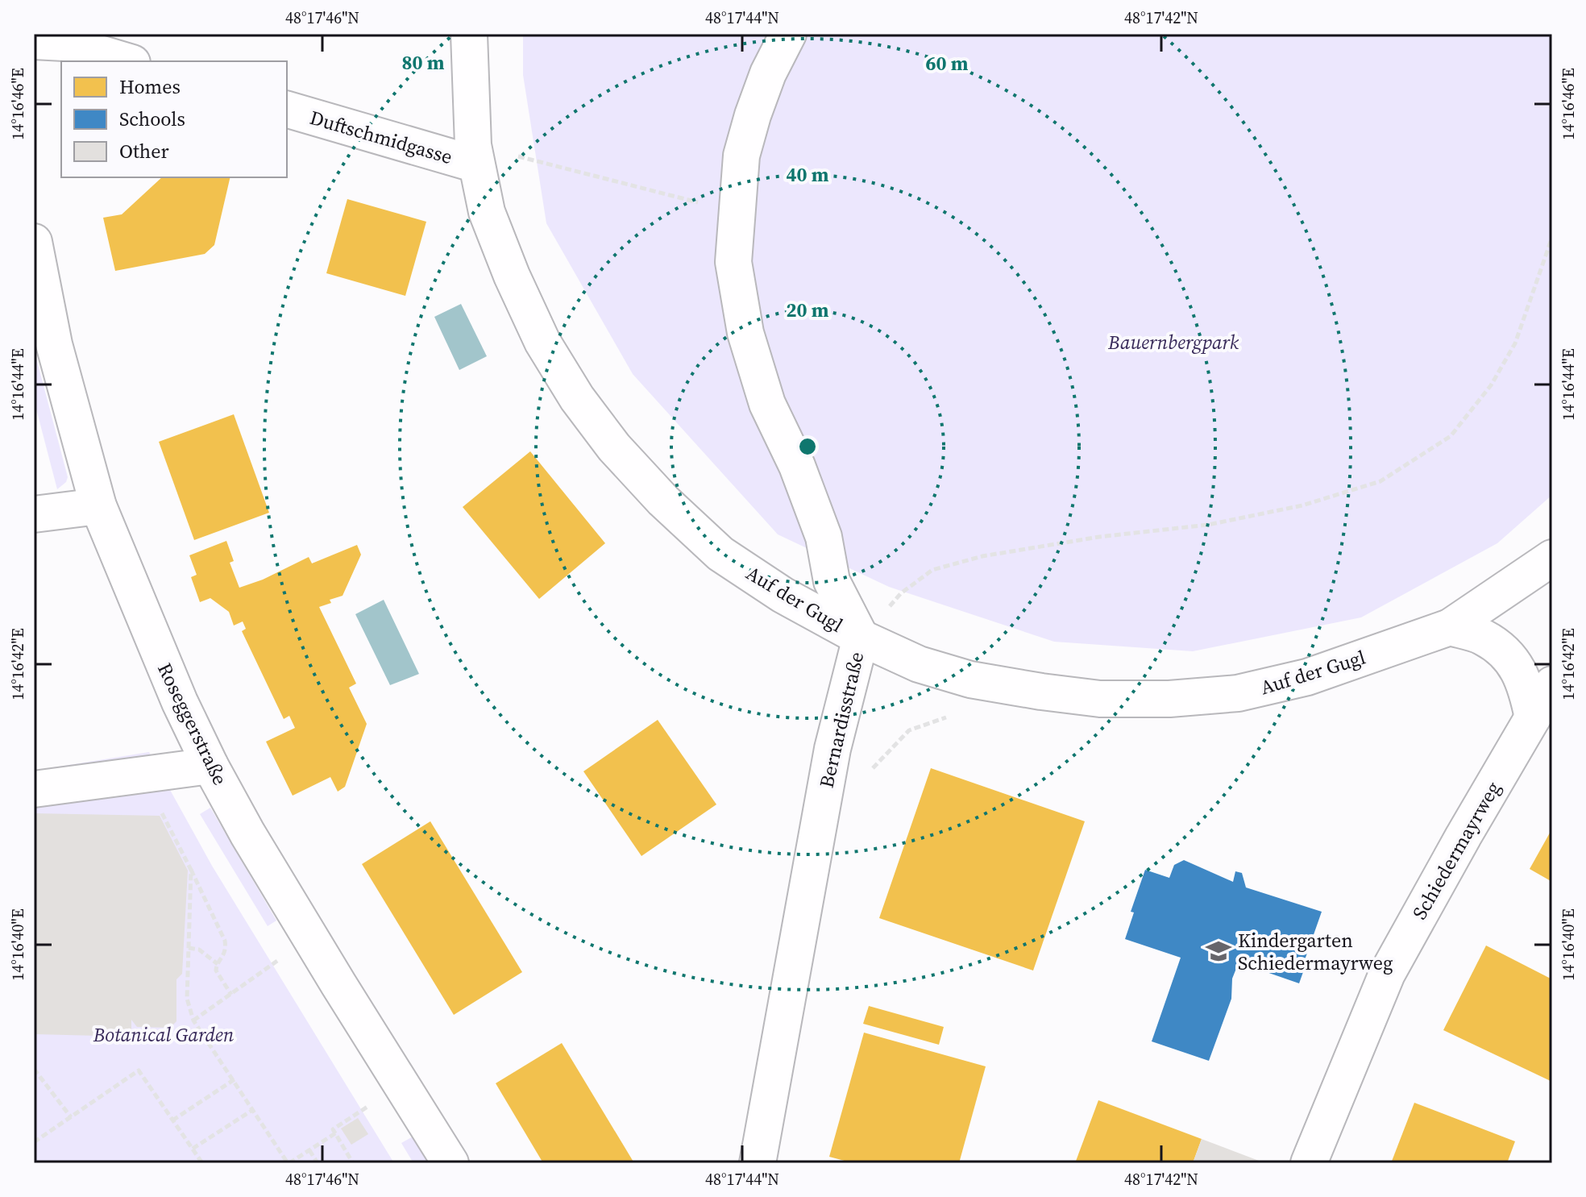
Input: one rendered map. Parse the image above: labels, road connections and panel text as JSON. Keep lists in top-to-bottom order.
{
  "streets": {
    "street": [
      "Duftschmidgasse",
      "Auf der Gugl",
      "Bernardisstraße",
      "Roseggerstraße",
      "Schiedermayrweg"
    ]
  },
  "crossings": [
    ["Duftschmidgasse", "Auf der Gugl"],
    ["Auf der Gugl", "Bernardisstraße"]
  ],
  "parks": ["Bauernbergpark", "Botanical Garden"],
  "places": {
    "school or university": ["Kindergarten Schiedermayrweg"]
  },
  "legend": ["Homes", "Schools", "Other"],
  "coordinates": [
    "48°17'46\"N",
    "48°17'44\"N",
    "48°17'42\"N",
    "14°16'46\"E",
    "14°16'44\"E",
    "14°16'42\"E",
    "14°16'40\"E"
  ],
  "rings": [
    "80 m",
    "60 m",
    "40 m",
    "20 m"
  ]
}
